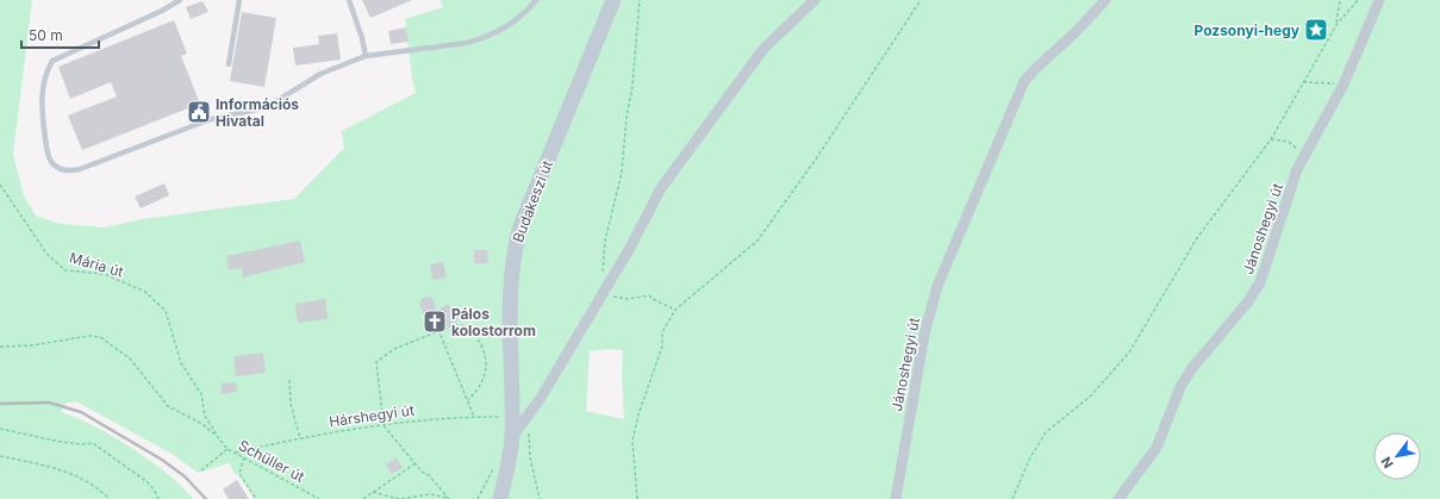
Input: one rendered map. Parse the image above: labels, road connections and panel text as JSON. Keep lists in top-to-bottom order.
{
  "streets": {
    "main road": ["Budakeszi út"],
    "street": ["Jánoshegyi út"],
    "path": ["Mária út", "Hárshegyi út", "Schüller út"]
  },
  "crossings": [
    ["Budakeszi út", "Hárshegyi út"],
    ["Mária út", "Schüller út"],
    ["Hárshegyi út", "Schüller út"]
  ],
  "places": {
    "place": ["Pozsonyi-hegy"],
    "public building": ["Információs Hivatal"],
    "church": ["Pálos kolostorrom"]
  },
  "scale_bar": "50 m",
  "north": "bottom left"
}
